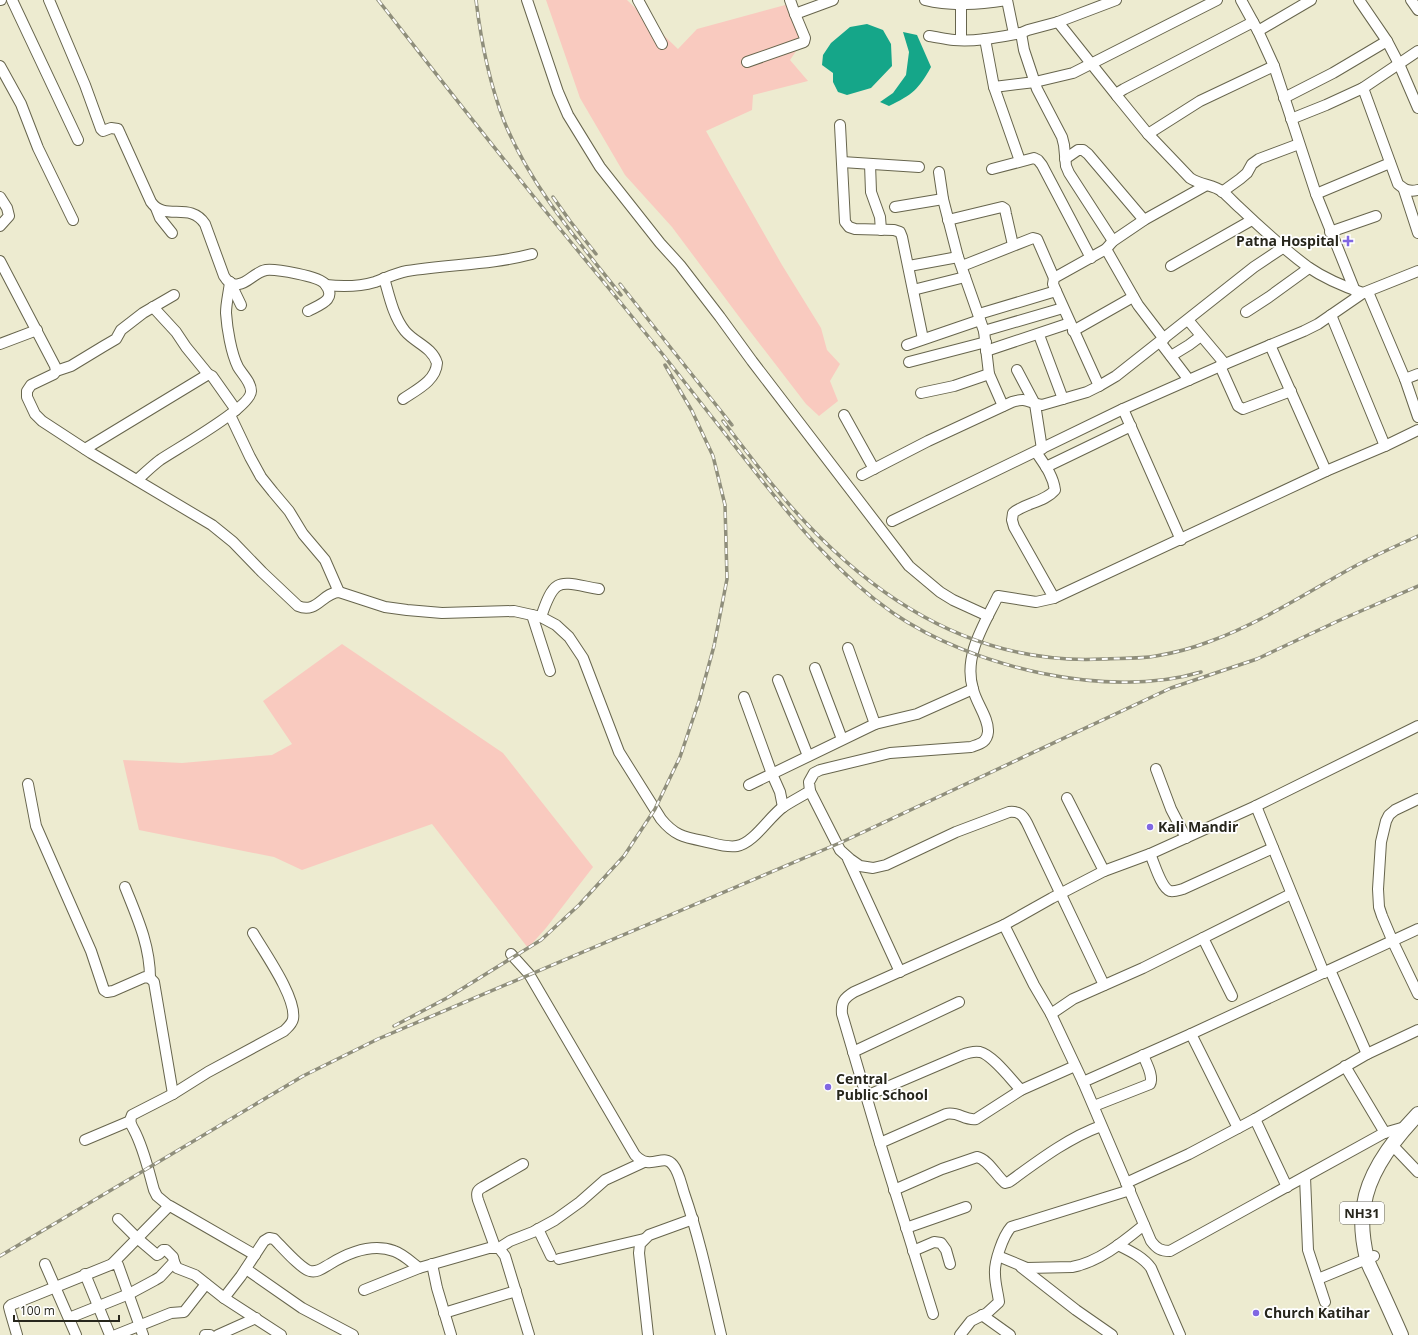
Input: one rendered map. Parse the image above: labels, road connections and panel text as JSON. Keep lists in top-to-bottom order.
{
  "streets": {
    "highway": ["NH31"]
  },
  "places": {
    "health": ["Patna Hospital"],
    "other": ["Kali Mandir", "Central Public School", "Church Katihar"]
  },
  "scale_bar": "100 m"
}
